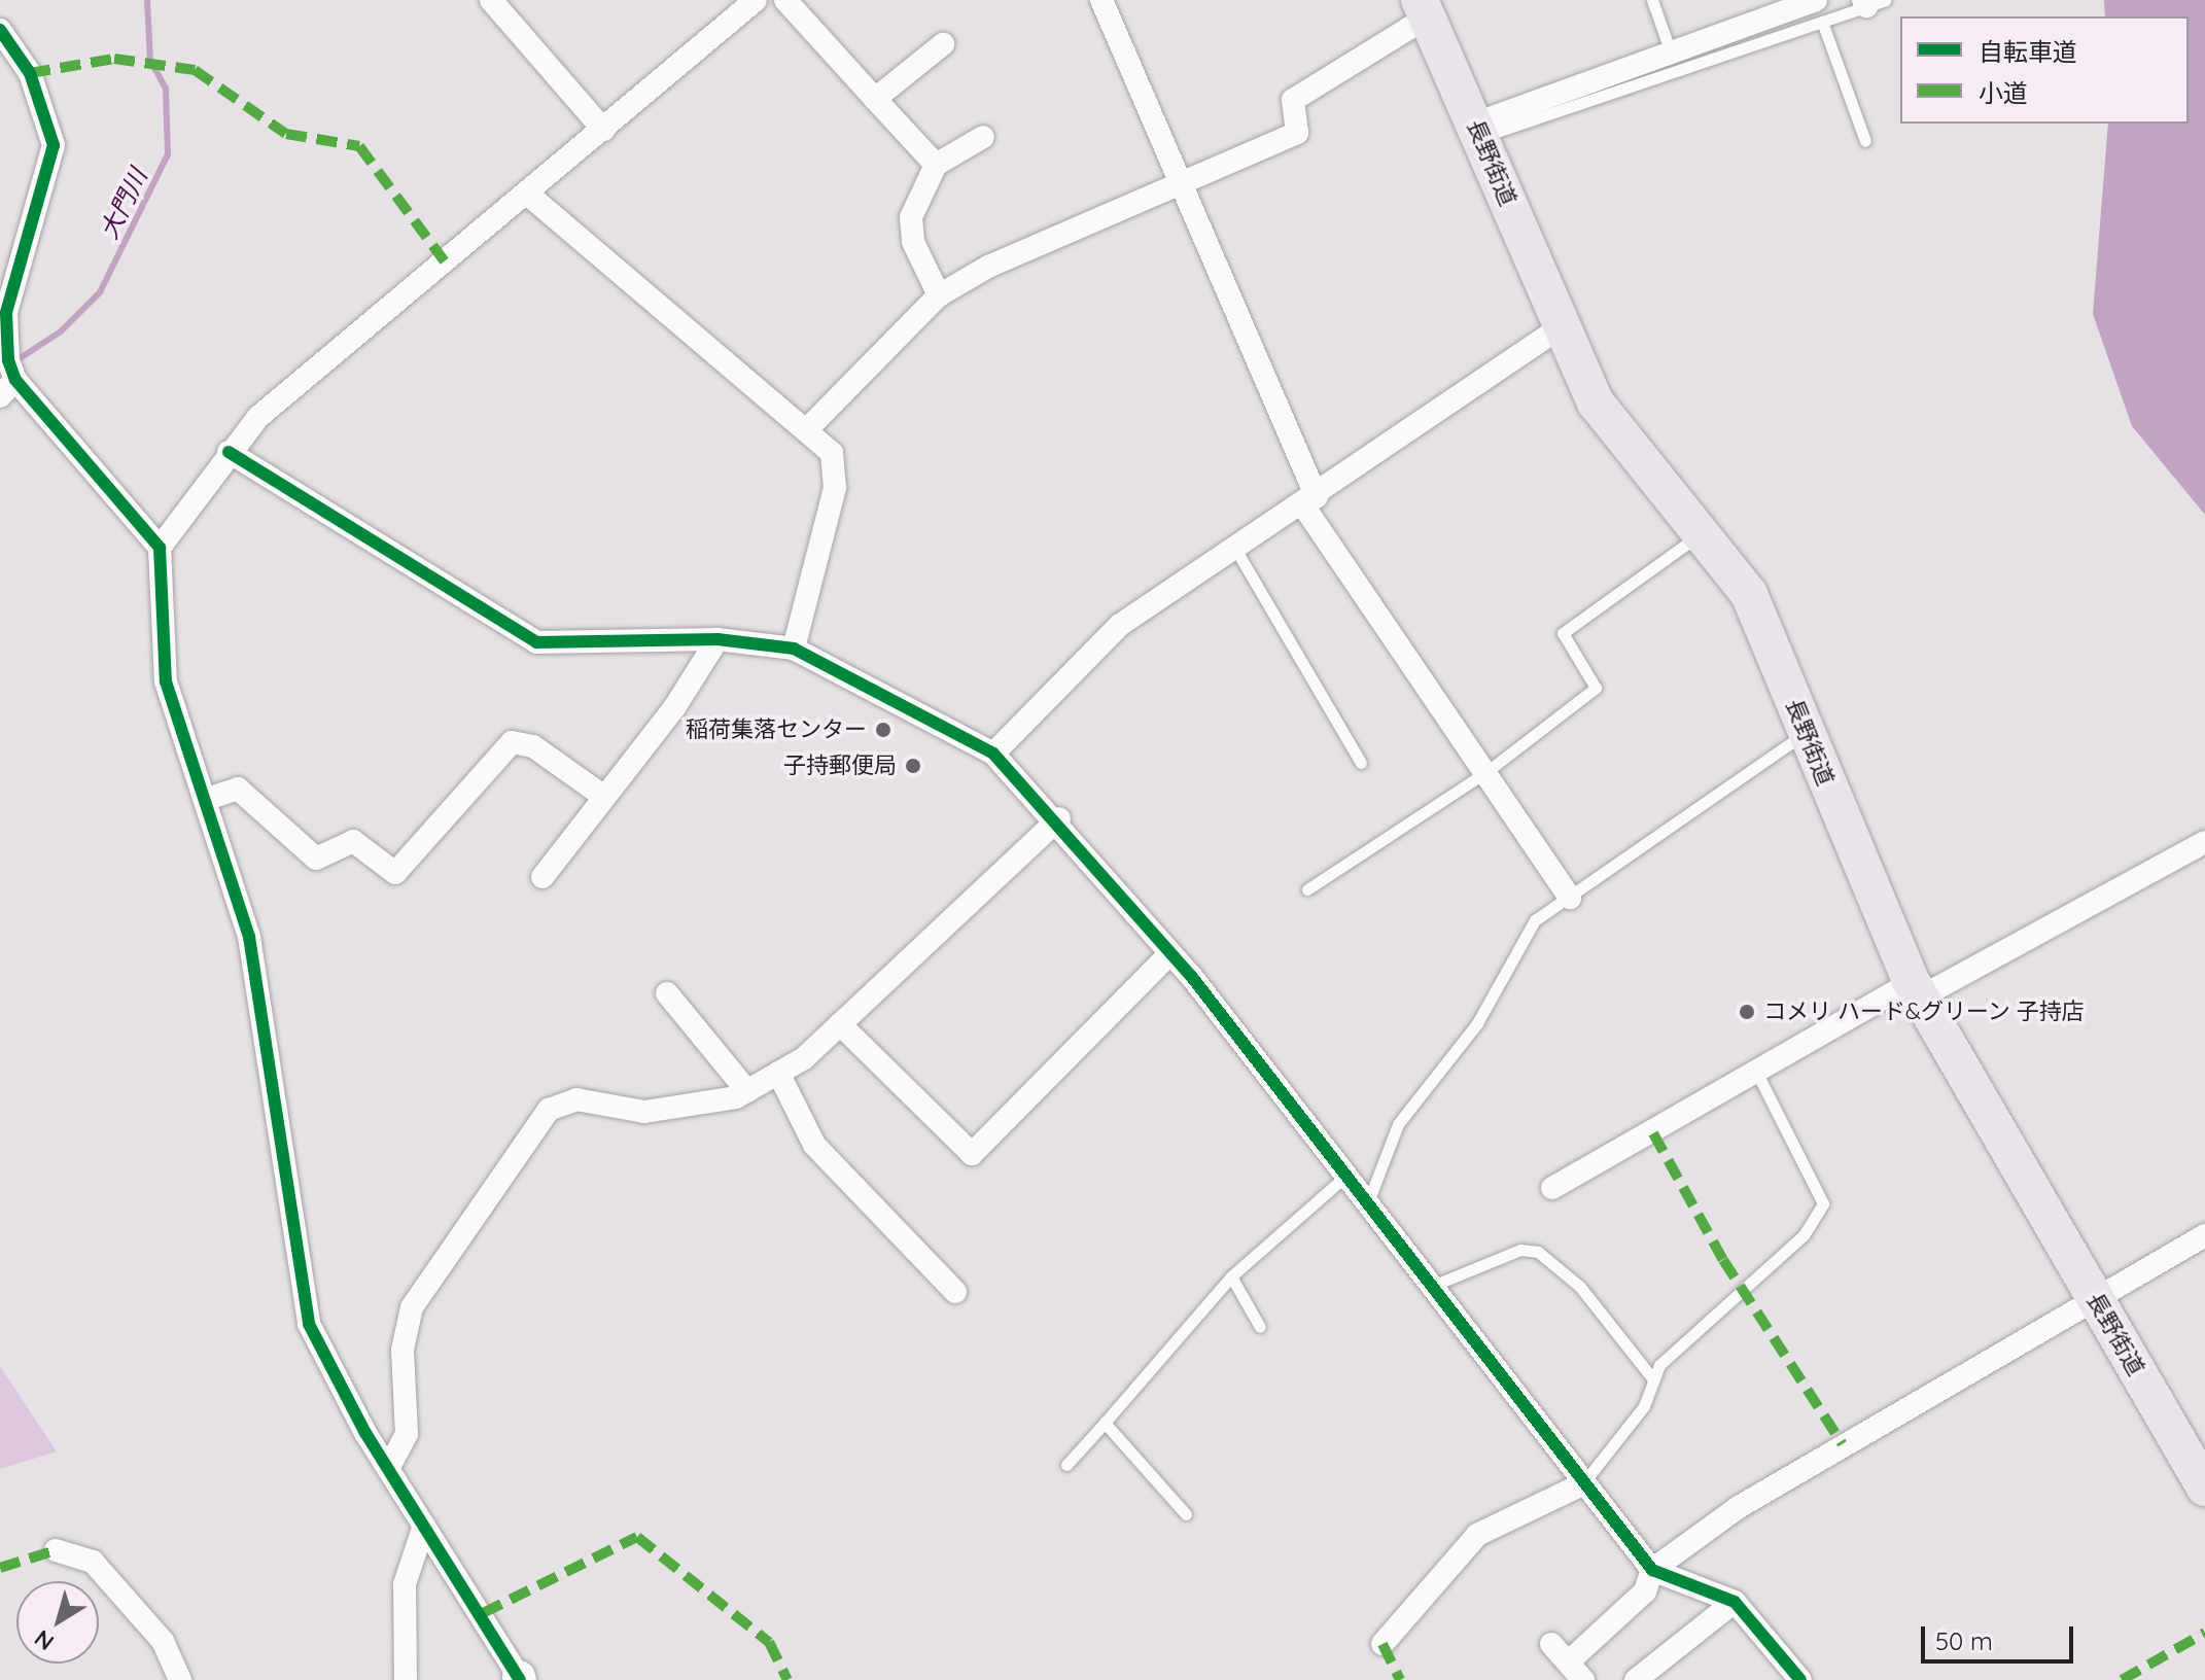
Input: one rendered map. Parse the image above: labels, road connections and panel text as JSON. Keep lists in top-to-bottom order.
{
  "streets": {
    "main road": ["長野街道"]
  },
  "water": ["大門川"],
  "places": ["稲荷集落センター", "子持郵便局", "コメリ ハード&グリーン 子持店"],
  "legend": ["自転車道", "小道"],
  "scale_bar": "50 m",
  "north": "bottom left"
}
